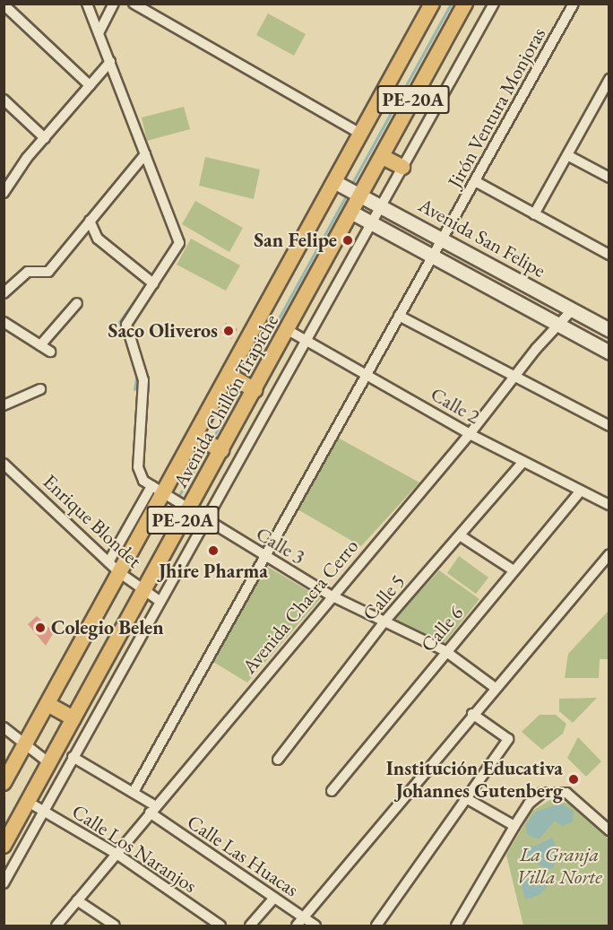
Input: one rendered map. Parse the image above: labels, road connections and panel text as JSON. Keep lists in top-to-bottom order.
{
  "streets": {
    "main road": ["PE-20A", "Avenida San Felipe", "Avenida Chillón Trapiche"],
    "street": [
      "Jirón Ventura Monjoras",
      "Calle 2",
      "Enrique Blondet",
      "Calle 3",
      "Calle 5",
      "Avenida Chacra Cerro",
      "Calle 6",
      "Calle Los Naranjos",
      "Calle Las Huacas"
    ]
  },
  "crossings": [
    ["Jirón Ventura Monjoras", "Avenida San Felipe"],
    ["Jirón Ventura Monjoras", "Calle 2"],
    ["Jirón Ventura Monjoras", "Calle 3"],
    ["Jirón Ventura Monjoras", "Calle Las Huacas"],
    ["Avenida San Felipe", "Avenida Chillón Trapiche"],
    ["Avenida San Felipe", "Avenida Chacra Cerro"],
    ["Avenida Chillón Trapiche", "Calle 2"],
    ["Avenida Chillón Trapiche", "Enrique Blondet"],
    ["Avenida Chillón Trapiche", "Calle 3"],
    ["Avenida Chillón Trapiche", "Calle Los Naranjos"],
    ["Calle 2", "Calle 5"],
    ["Calle 2", "Avenida Chacra Cerro"],
    ["Calle 2", "Calle 6"],
    ["Calle 3", "Calle 5"],
    ["Calle 3", "Avenida Chacra Cerro"],
    ["Calle 3", "Calle 6"],
    ["Avenida Chacra Cerro", "Calle Los Naranjos"],
    ["Avenida Chacra Cerro", "Calle Las Huacas"]
  ],
  "parks": ["La Granja Villa Norte"],
  "places": [
    "San Felipe",
    "Saco Oliveros",
    "Jhire Pharma",
    "Colegio Belen",
    "Institución Educativa Johannes Gutenberg"
  ]
}
